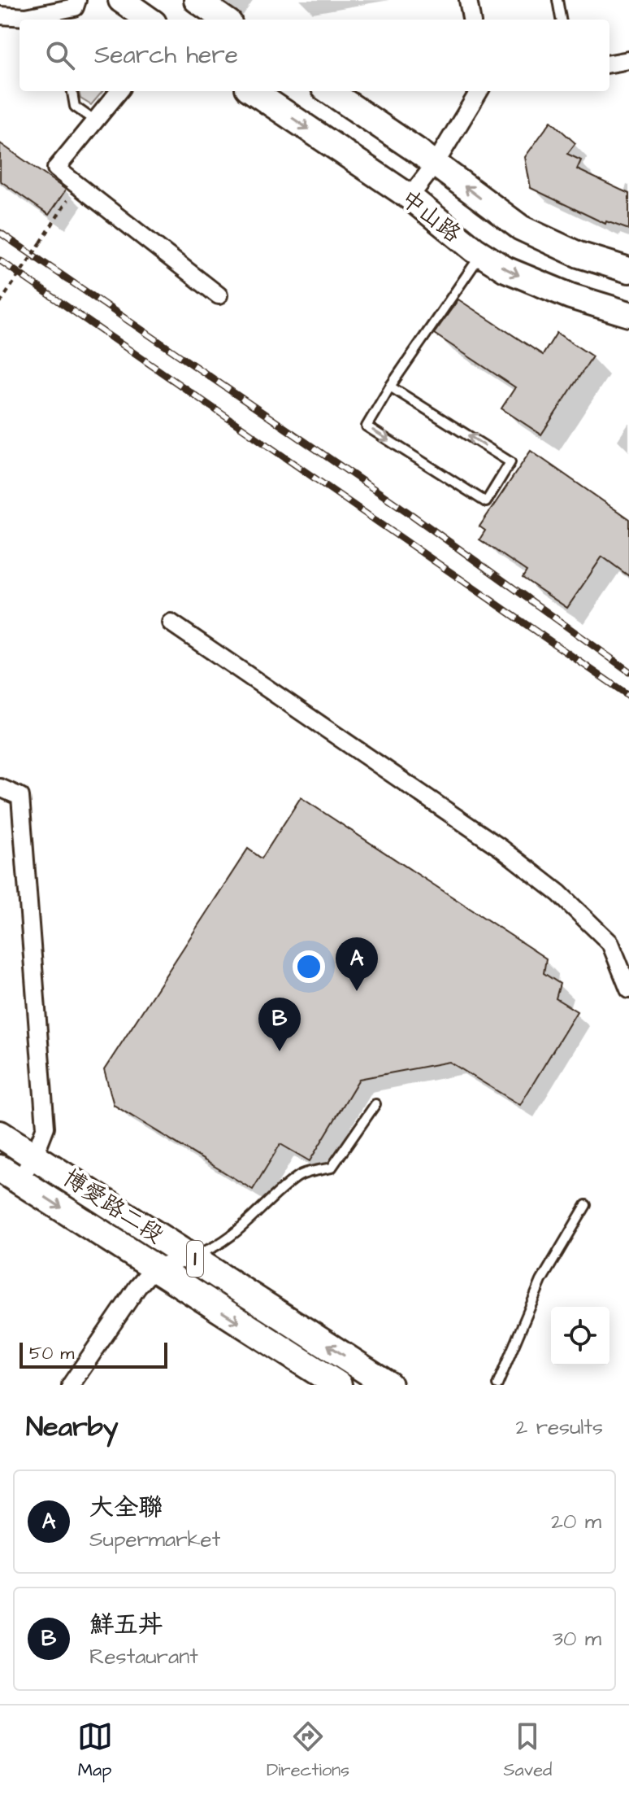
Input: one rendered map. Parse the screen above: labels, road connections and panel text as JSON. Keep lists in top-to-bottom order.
{
  "streets": {
    "main road": ["中山路", "博愛路二段", "1"]
  },
  "scale_bar": "50 m",
  "page": {
    "search": "Search here",
    "pins": ["A", "B"],
    "scale": "50 m",
    "heading": ["Nearby", "2 results"],
    "list": [
      {
        "mark": "A",
        "name": "大全聯",
        "note": "Supermarket",
        "value": "20 m"
      },
      {
        "mark": "B",
        "name": "鮮五丼",
        "note": "Restaurant",
        "value": "30 m"
      }
    ],
    "nav": ["Map", "Directions", "Saved"]
  }
}
